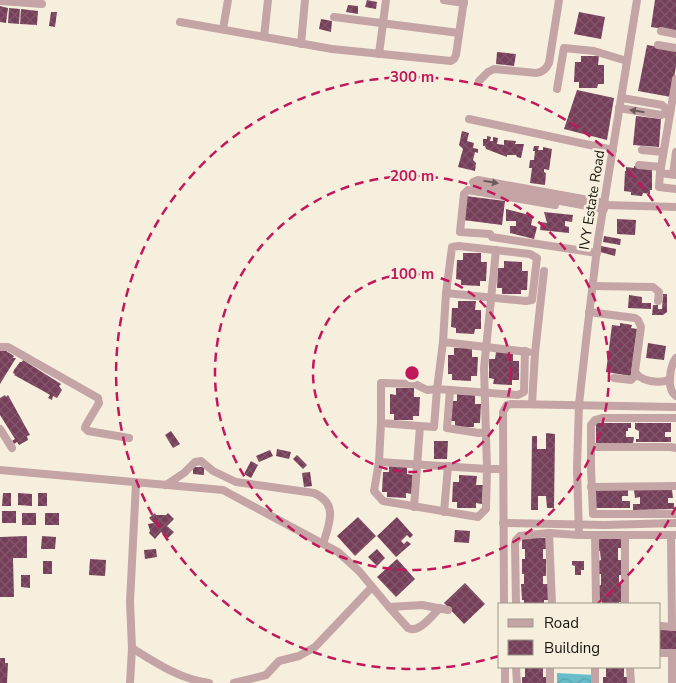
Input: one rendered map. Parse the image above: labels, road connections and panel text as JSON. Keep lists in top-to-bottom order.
{
  "streets": {
    "street": ["IVY Estate Road"]
  },
  "legend": ["Road", "Building"],
  "rings": ["300 m", "200 m", "100 m"]
}
